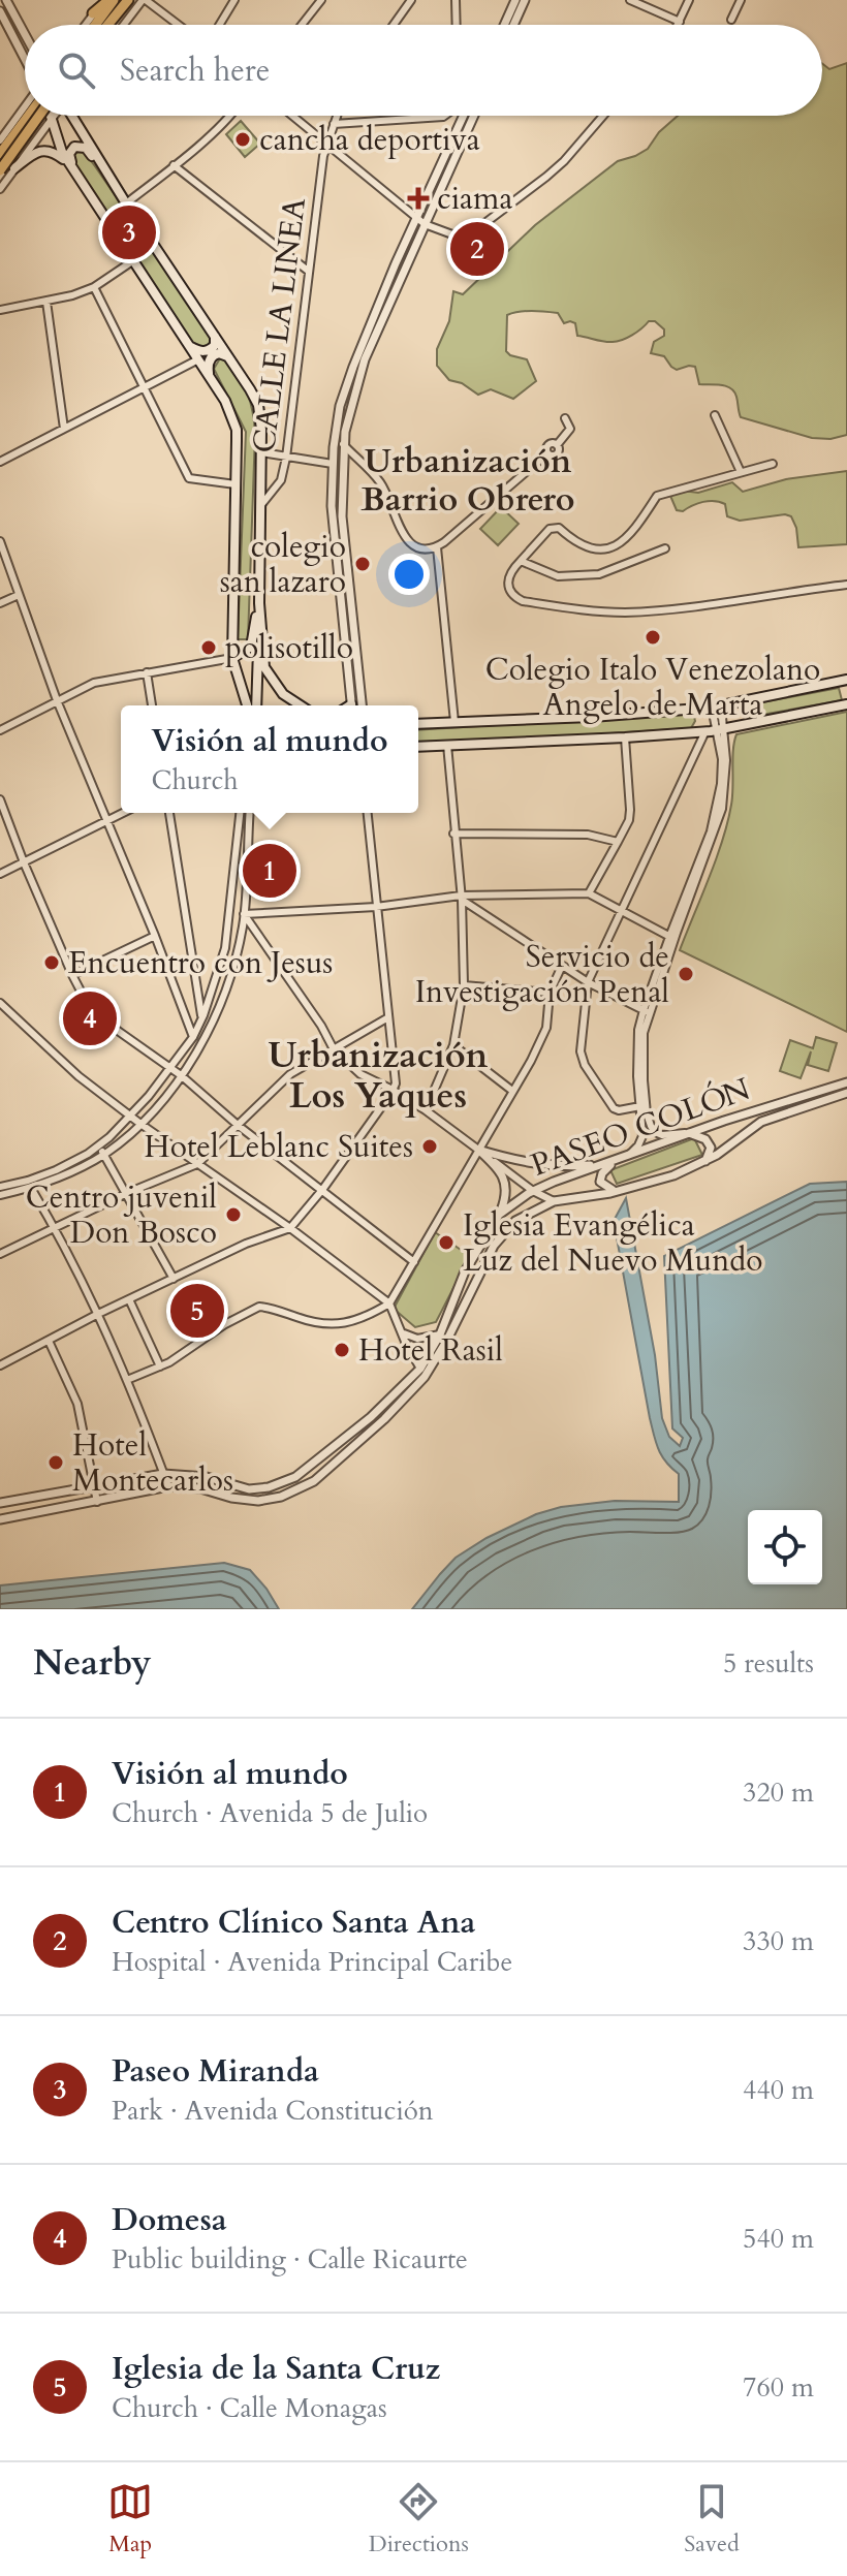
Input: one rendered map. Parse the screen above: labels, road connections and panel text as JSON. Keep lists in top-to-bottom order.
{
  "streets": {
    "street": ["CALLE LA LINEA", "PASEO COLÓN"]
  },
  "districts": ["Urbanización Barrio Obrero", "Urbanización Los Yaques"],
  "places": {
    "other": [
      "cancha deportiva",
      "colegio san lazaro",
      "Colegio Italo Venezolano Angelo de Marta",
      "polisotillo",
      "Encuentro con Jesus",
      "Servicio de Investigación Penal",
      "Hotel Leblanc Suites",
      "Centro juvenil Don Bosco",
      "Iglesia Evangélica Luz del Nuevo Mundo",
      "Hotel Rasil",
      "Hotel Montecarlos"
    ],
    "health": ["ciama"]
  },
  "page": {
    "search": "Search here",
    "pins": [
      "3",
      "2",
      "1",
      "4",
      "5"
    ],
    "popup": ["Visión al mundo", "Church"],
    "heading": ["Nearby", "5 results"],
    "list": [
      {
        "mark": "1",
        "name": "Visión al mundo",
        "note": "Church · Avenida 5 de Julio",
        "value": "320 m"
      },
      {
        "mark": "2",
        "name": "Centro Clínico Santa Ana",
        "note": "Hospital · Avenida Principal Caribe",
        "value": "330 m"
      },
      {
        "mark": "3",
        "name": "Paseo Miranda",
        "note": "Park · Avenida Constitución",
        "value": "440 m"
      },
      {
        "mark": "4",
        "name": "Domesa",
        "note": "Public building · Calle Ricaurte",
        "value": "540 m"
      },
      {
        "mark": "5",
        "name": "Iglesia de la Santa Cruz",
        "note": "Church · Calle Monagas",
        "value": "760 m"
      }
    ],
    "nav": ["Map", "Directions", "Saved"]
  }
}
